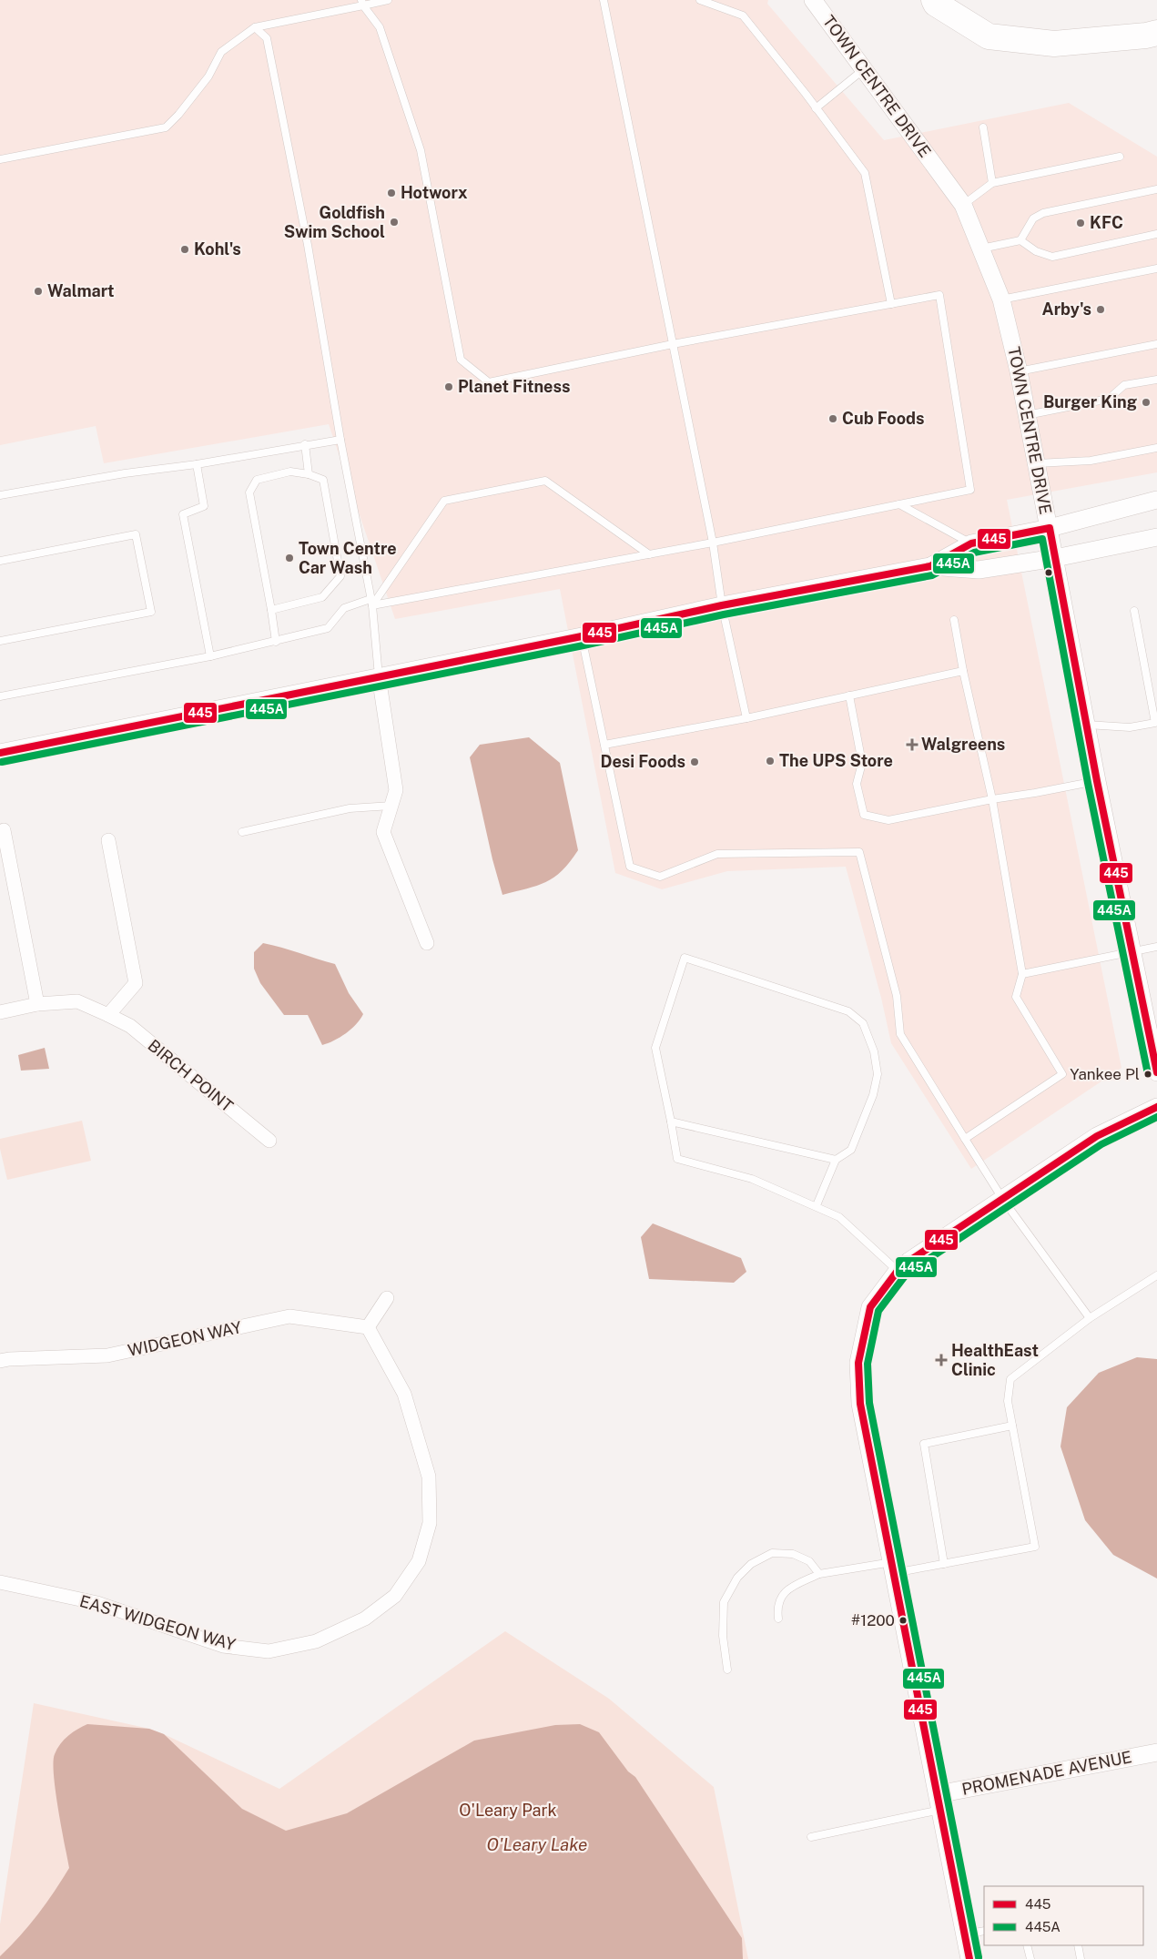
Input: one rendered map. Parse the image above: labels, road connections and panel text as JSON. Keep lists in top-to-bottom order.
{
  "streets": {
    "street": [
      "TOWN CENTRE DRIVE",
      "BIRCH POINT",
      "WIDGEON WAY",
      "EAST WIDGEON WAY",
      "PROMENADE AVENUE"
    ]
  },
  "crossings": [
    ["WIDGEON WAY", "EAST WIDGEON WAY"]
  ],
  "water": ["O'Leary Lake"],
  "parks": ["O'Leary Park"],
  "places": {
    "other": [
      "Hotworx",
      "Goldfish Swim School",
      "KFC",
      "Kohl's",
      "Walmart",
      "Arby's",
      "Planet Fitness",
      "Burger King",
      "Cub Foods",
      "Town Centre Car Wash",
      "The UPS Store",
      "Desi Foods",
      "Yankee Pl",
      "#1200"
    ],
    "health": ["Walgreens", "HealthEast Clinic"]
  },
  "lines": ["transit line 445", "transit line 445A"],
  "legend": ["445", "445A"]
}
